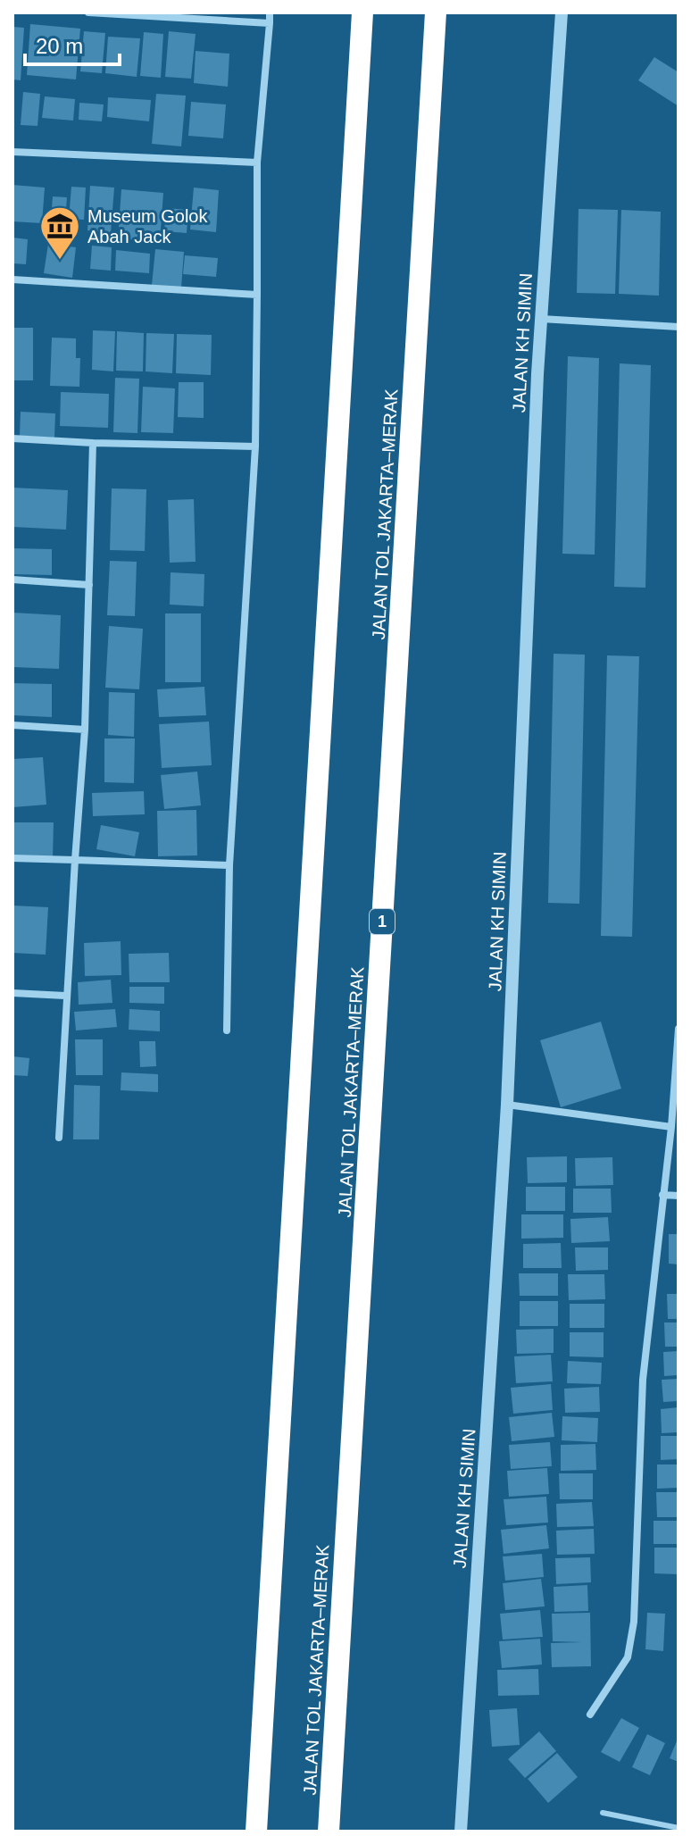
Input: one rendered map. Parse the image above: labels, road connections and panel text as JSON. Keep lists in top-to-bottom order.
{
  "streets": {
    "highway": ["JALAN TOL JAKARTA–MERAK", "1"],
    "street": ["JALAN KH SIMIN"]
  },
  "places": {
    "museum": ["Museum Golok Abah Jack"]
  },
  "scale_bar": "20 m"
}
